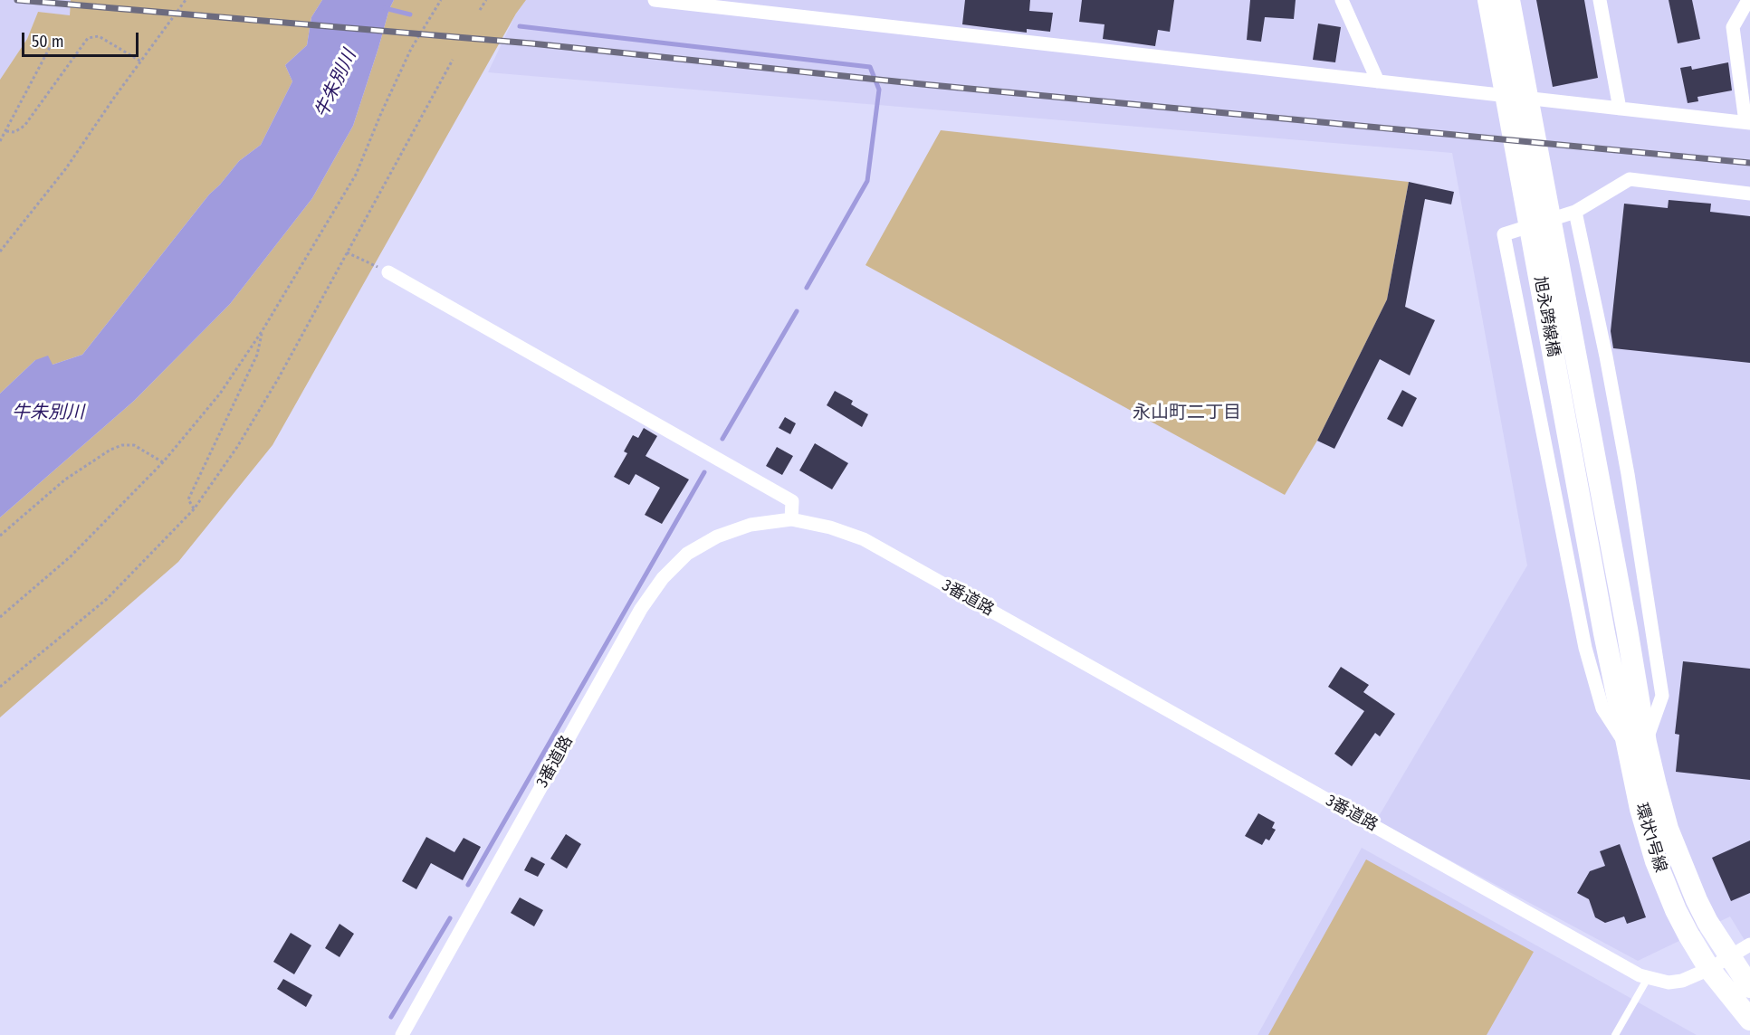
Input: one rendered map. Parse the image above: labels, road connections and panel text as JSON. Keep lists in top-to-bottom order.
{
  "streets": {
    "main road": ["旭永跨線橋", "環状1号線"],
    "street": ["3番道路"]
  },
  "crossings": [
    ["旭永跨線橋", "環状1号線"],
    ["3番道路", "環状1号線"]
  ],
  "districts": ["永山町二丁目"],
  "water": ["牛朱別川"],
  "scale_bar": "50 m"
}
